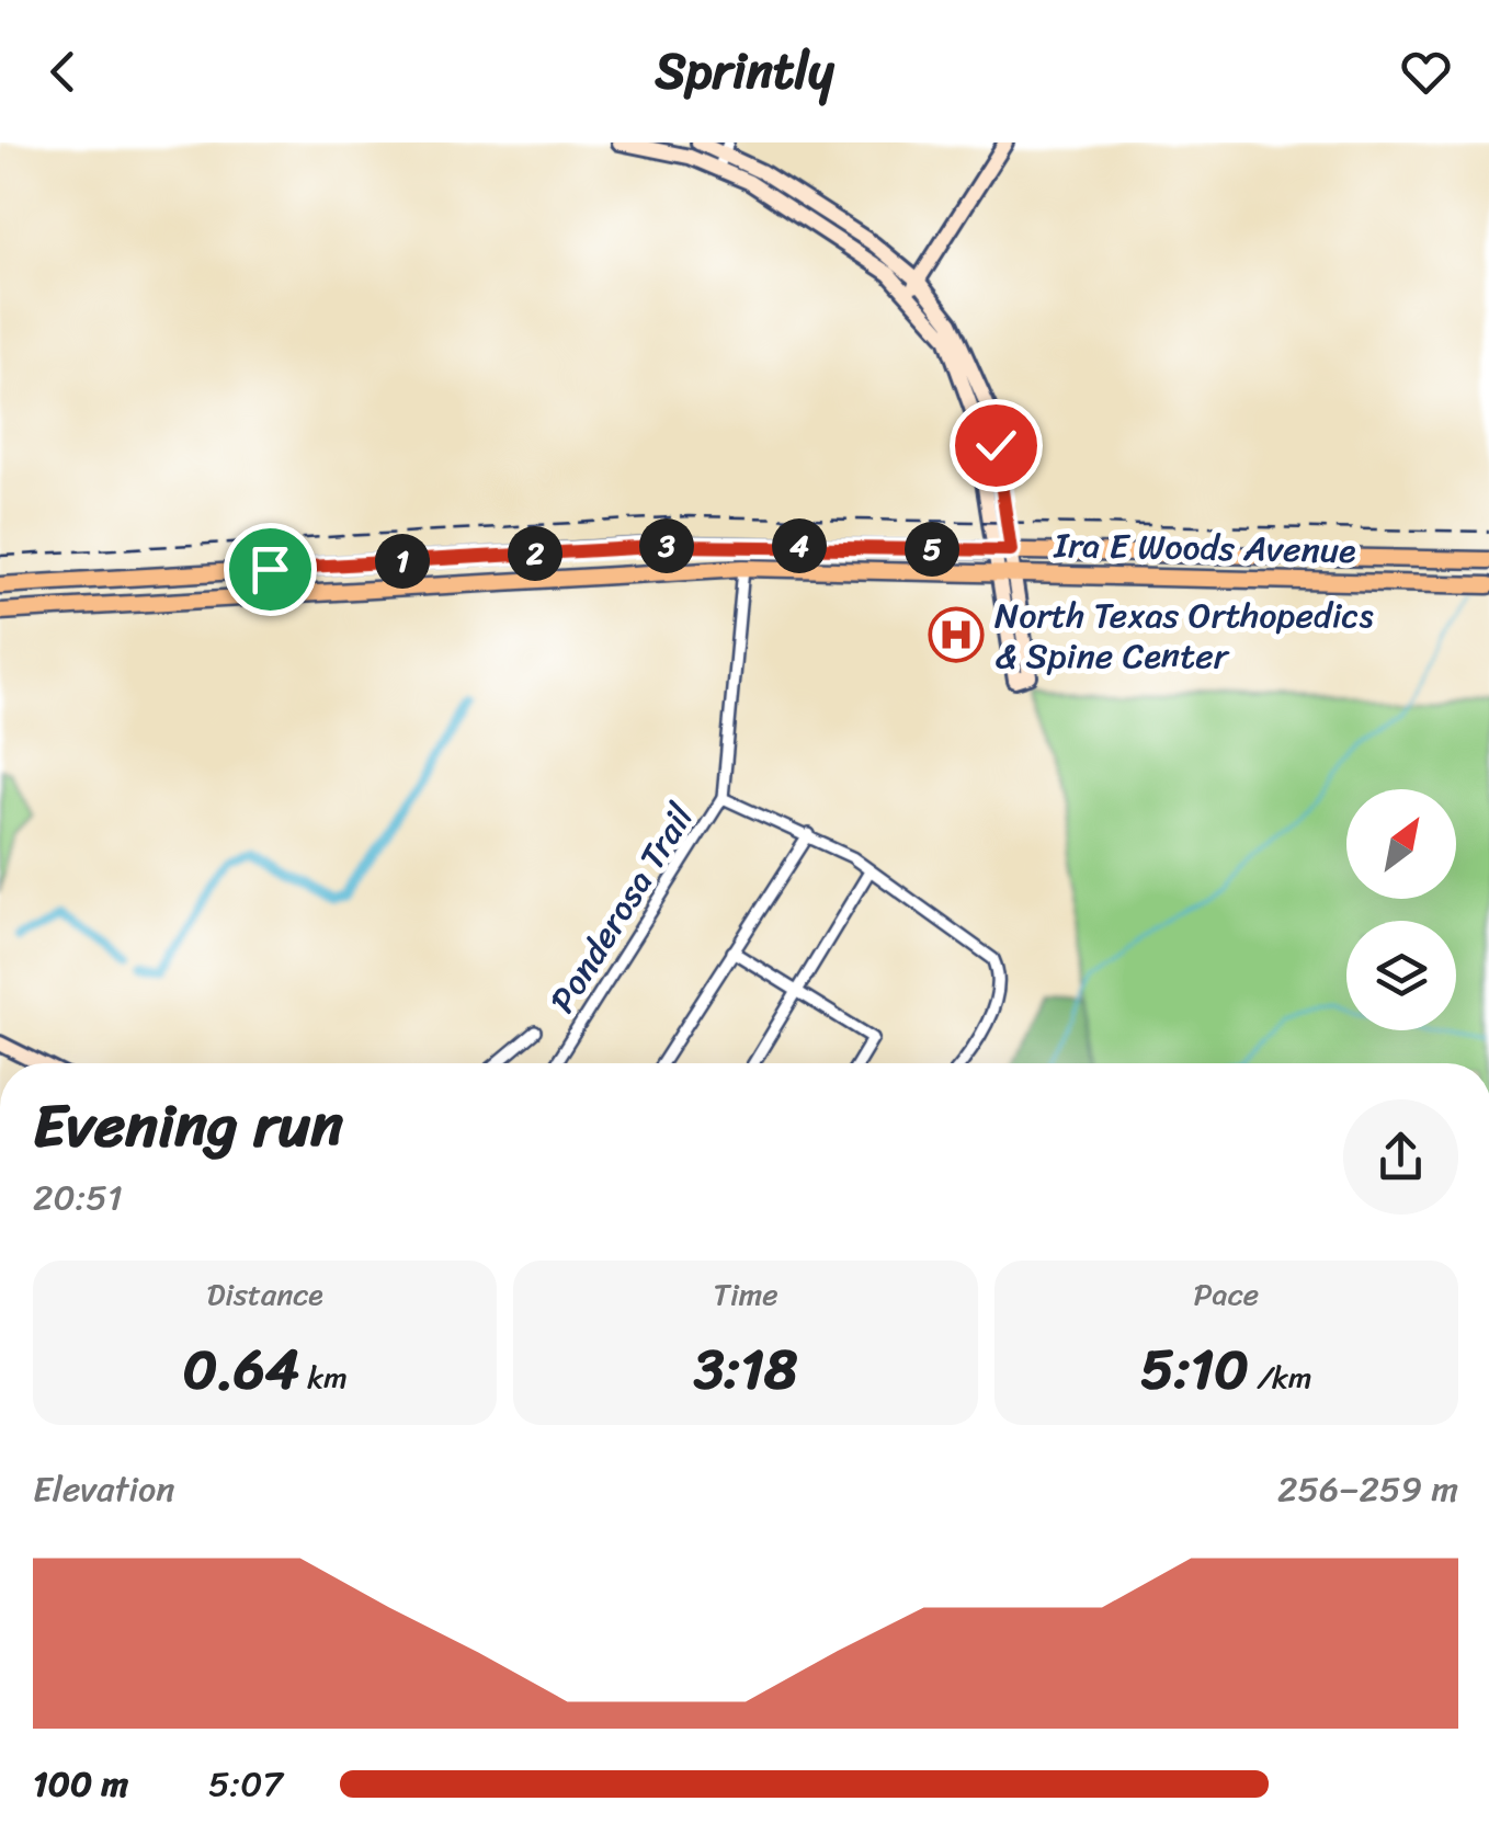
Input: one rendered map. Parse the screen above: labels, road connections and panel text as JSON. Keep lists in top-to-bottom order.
{
  "streets": {
    "main road": ["Ira E Woods Avenue"],
    "street": ["Ponderosa Trail"]
  },
  "crossings": [
    ["Ira E Woods Avenue", "Ponderosa Trail"]
  ],
  "places": {
    "hospital": ["North Texas Orthopedics & Spine Center"]
  },
  "north": "top right",
  "page": {
    "header": "Sprintly",
    "pins": [
      "3",
      "4",
      "5",
      "2",
      "1"
    ],
    "heading": ["Evening run", "20:51"],
    "stats": [
      ["Distance", "0.64 km"],
      ["Time", "3:18"],
      ["Pace", "5:10 /km"]
    ],
    "chart": ["Elevation", "256–259 m"],
    "list": [
      {
        "name": "100 m",
        "note": "5:07"
      }
    ]
  }
}
